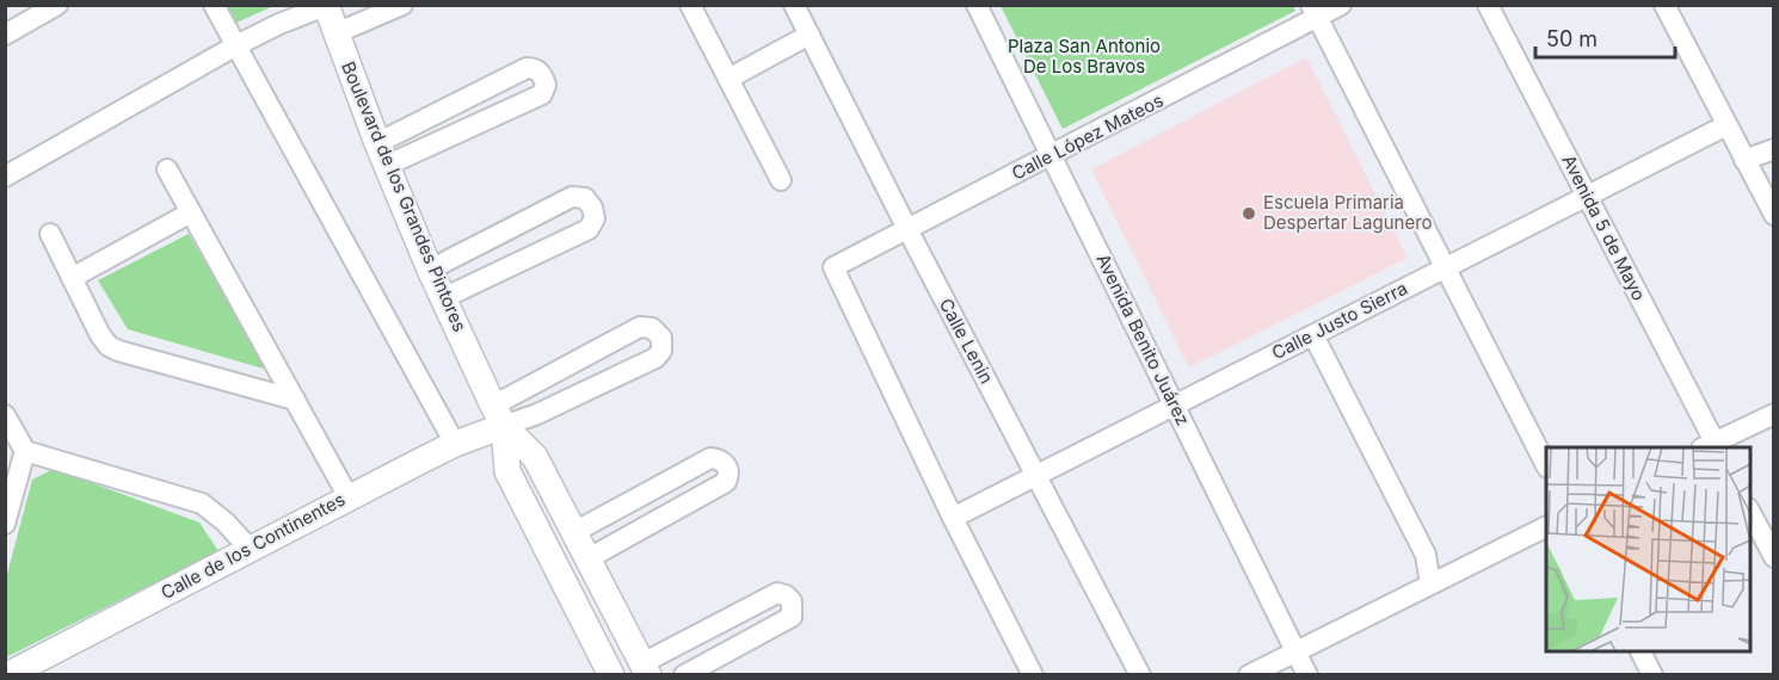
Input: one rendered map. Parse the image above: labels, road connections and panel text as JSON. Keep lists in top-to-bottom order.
{
  "streets": {
    "street": [
      "Calle López Mateos",
      "Boulevard de los Grandes Pintores",
      "Avenida 5 de Mayo",
      "Calle Justo Sierra",
      "Avenida Benito Juárez",
      "Calle Lenin",
      "Calle de los Continentes"
    ]
  },
  "crossings": [
    ["Calle López Mateos", "Calle Justo Sierra"],
    ["Calle López Mateos", "Avenida Benito Juárez"],
    ["Calle López Mateos", "Calle Lenin"],
    ["Boulevard de los Grandes Pintores", "Calle de los Continentes"],
    ["Avenida 5 de Mayo", "Calle Justo Sierra"],
    ["Calle Justo Sierra", "Avenida Benito Juárez"],
    ["Calle Justo Sierra", "Calle Lenin"]
  ],
  "parks": ["Plaza San Antonio De Los Bravos"],
  "places": ["Escuela Primaria Despertar Lagunero"],
  "scale_bar": "50 m"
}
